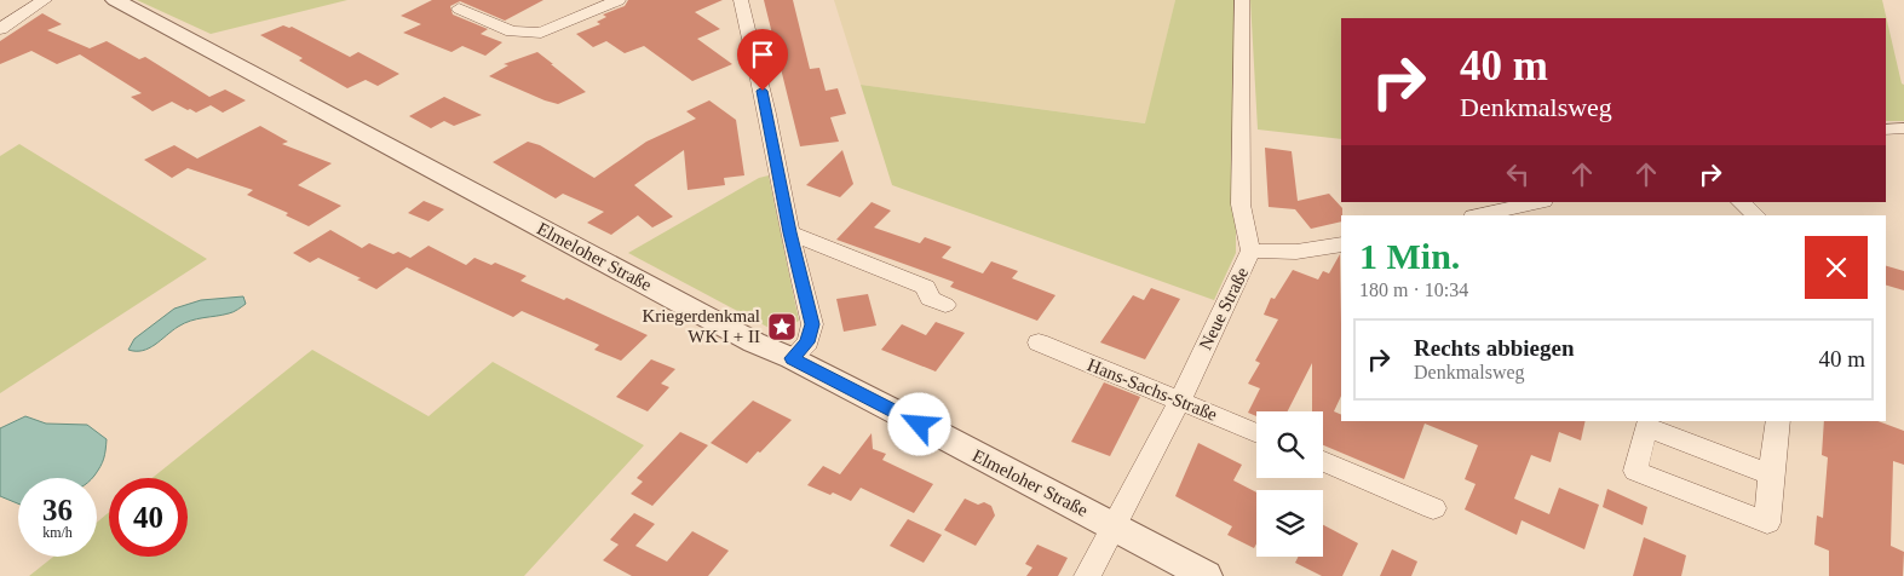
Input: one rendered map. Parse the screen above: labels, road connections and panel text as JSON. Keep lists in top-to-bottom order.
{
  "streets": {
    "street": ["Elmeloher Straße", "Neue Straße", "Hans-Sachs-Straße"]
  },
  "crossings": [
    ["Elmeloher Straße", "Neue Straße"],
    ["Neue Straße", "Hans-Sachs-Straße"]
  ],
  "places": {
    "place": ["Kriegerdenkmal WK I + II"]
  },
  "page": {
    "turn": ["40 m", "Denkmalsweg"],
    "heading": ["1 Min.", "180 m · 10:34"],
    "list": [
      {
        "name": "Rechts abbiegen",
        "note": "Denkmalsweg",
        "value": "40 m"
      }
    ],
    "speed": "36 km/h",
    "limit": "40"
  }
}
